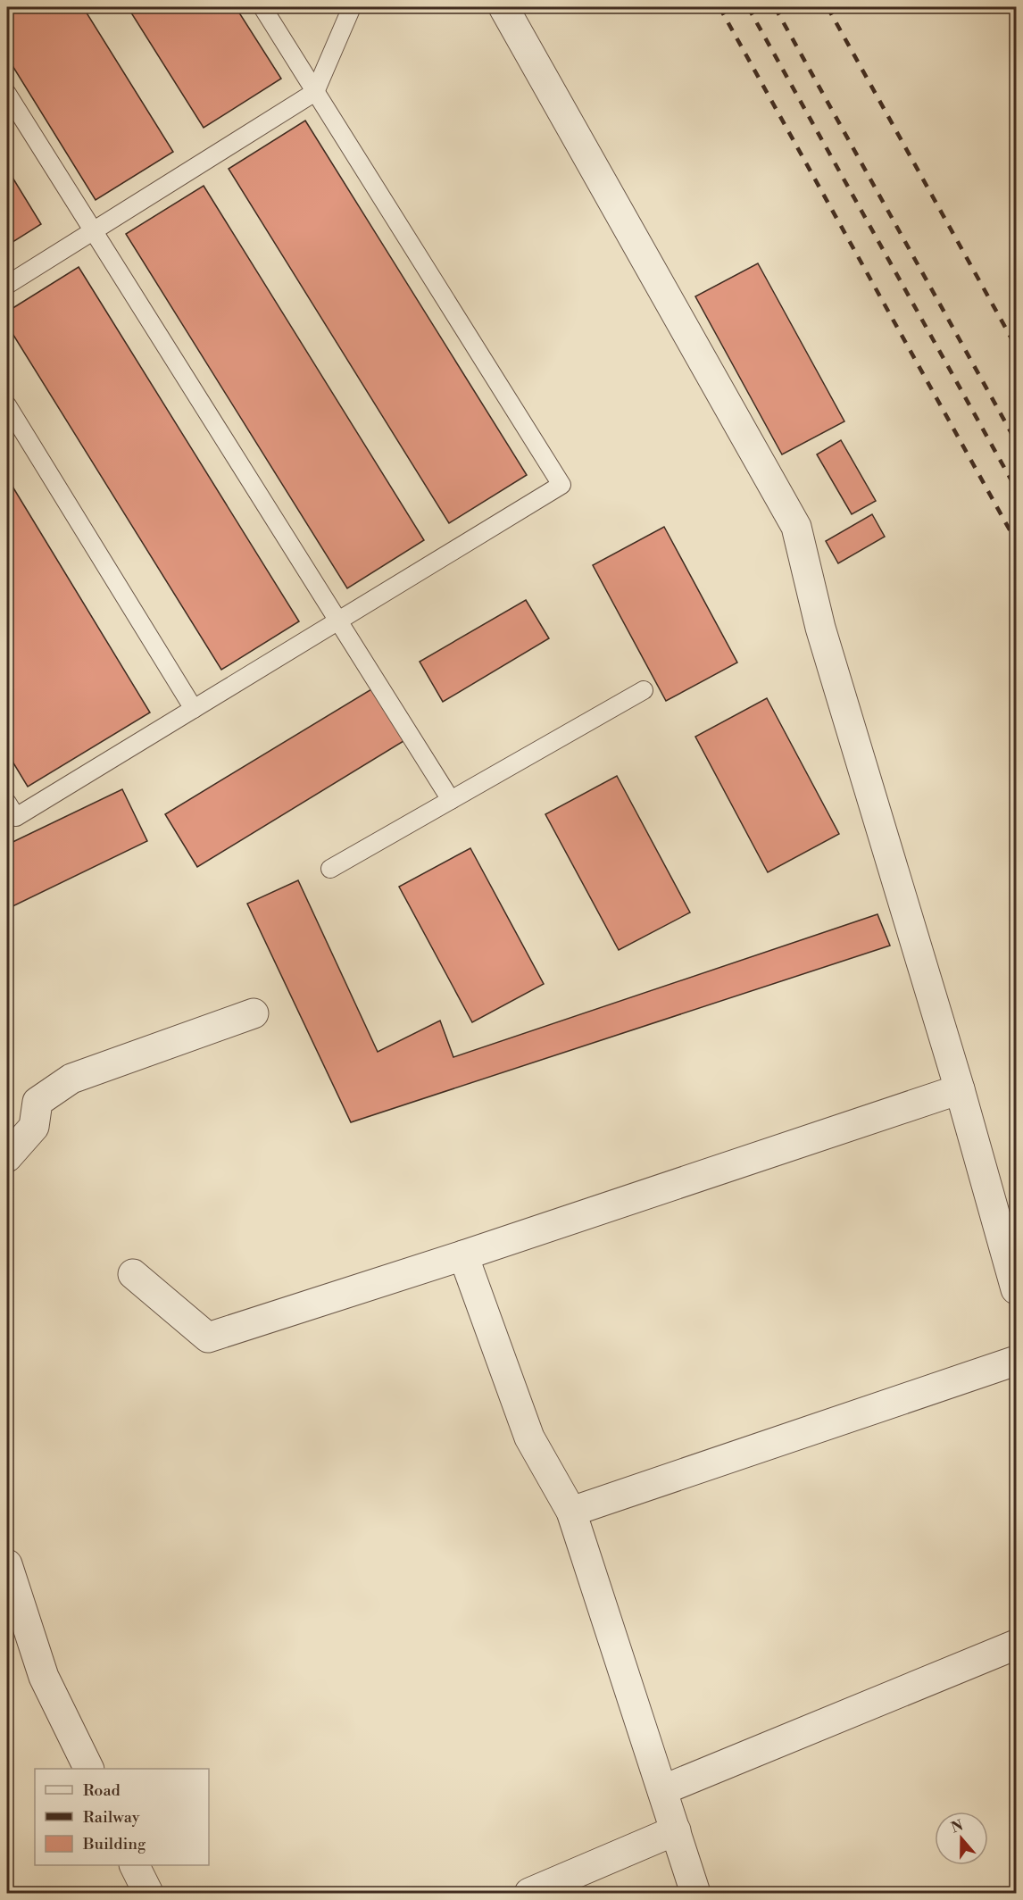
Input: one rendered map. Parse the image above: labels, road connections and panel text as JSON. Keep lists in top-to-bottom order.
{
  "legend": ["Road", "Railway", "Building"],
  "north": "top"
}
